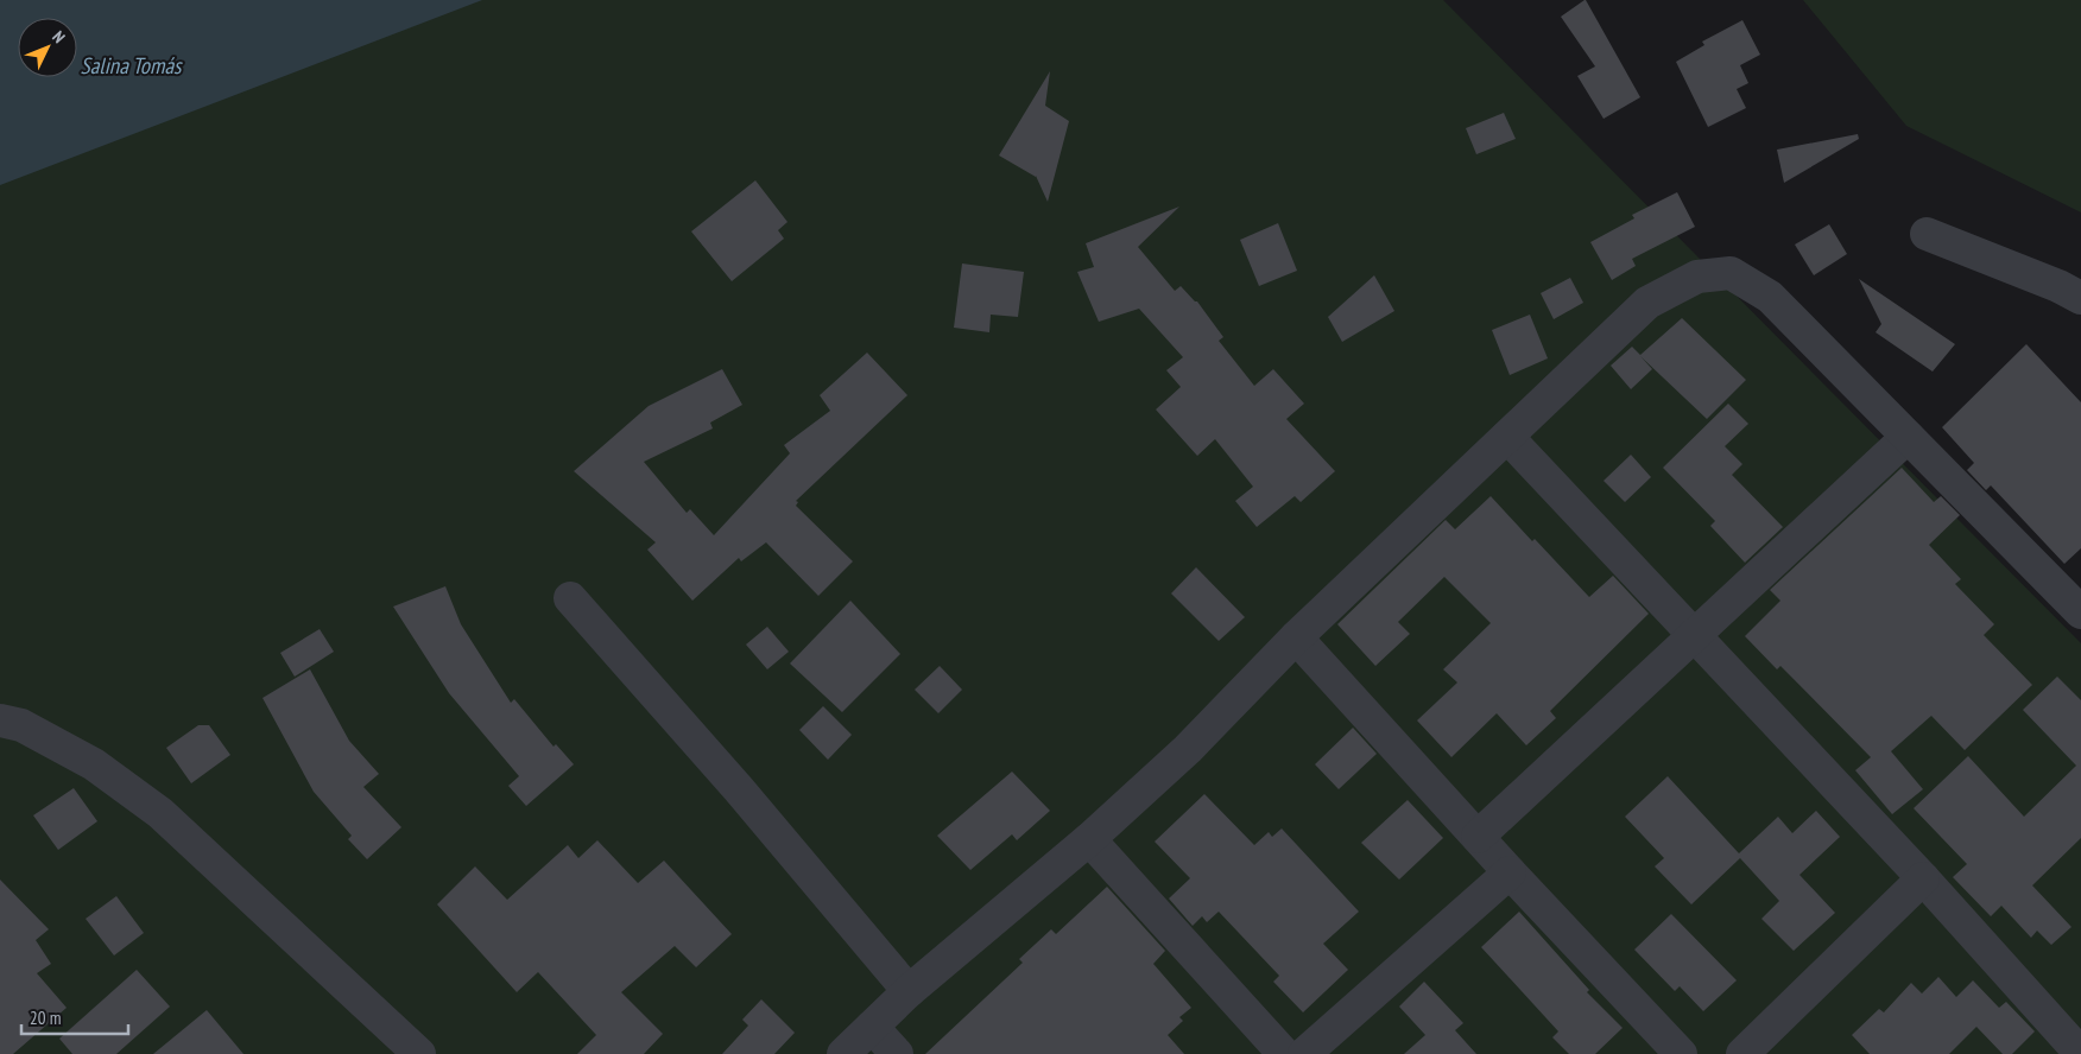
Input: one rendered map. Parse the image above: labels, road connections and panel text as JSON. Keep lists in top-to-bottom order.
{
  "water": ["Salina Tomás"],
  "scale_bar": "20 m",
  "north": "top right"
}
